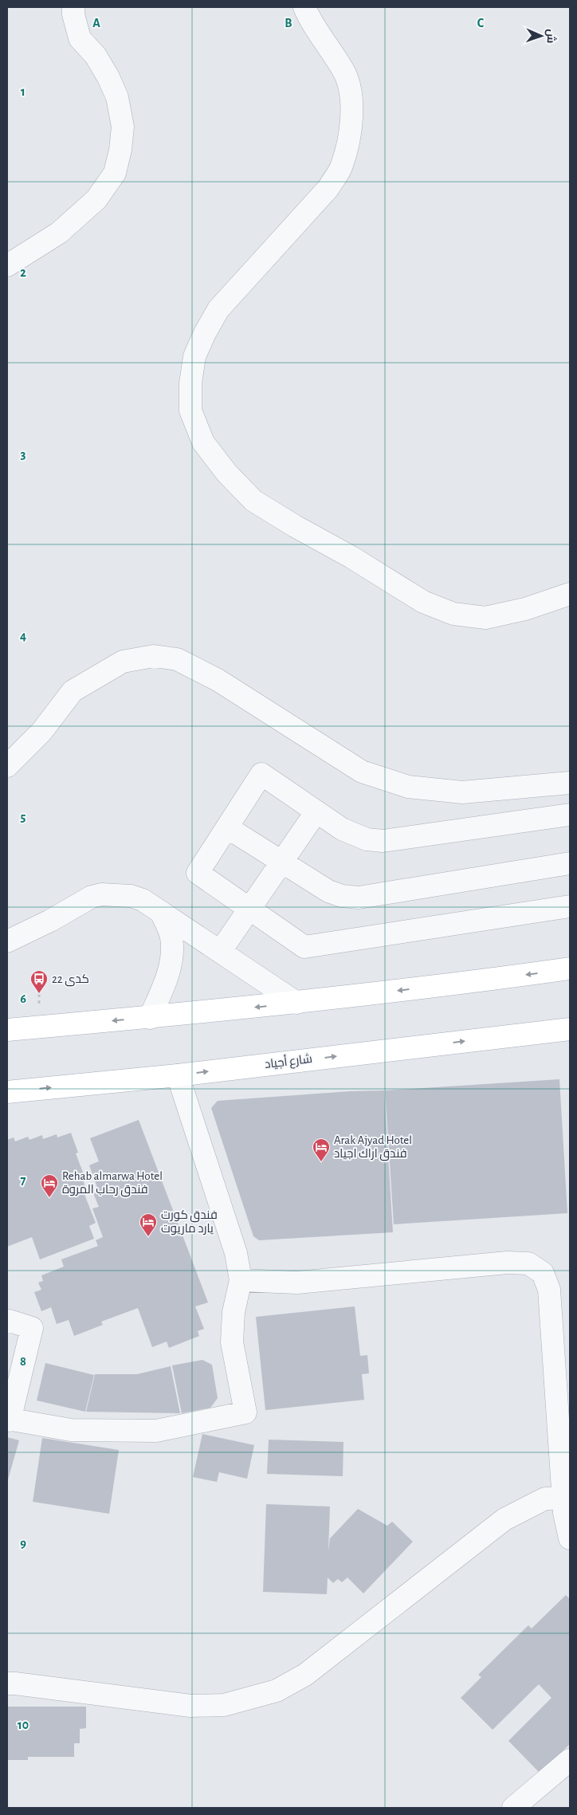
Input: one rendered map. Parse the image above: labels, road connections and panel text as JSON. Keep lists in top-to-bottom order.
{
  "streets": {
    "main road": ["شارع أجياد"]
  },
  "places": {
    "bus stop": ["كدى 22"],
    "hotel": ["Arak Ajyad Hotel فندق اراك اجياد", "Rehab almarwa Hotel فندق رحاب المروة", "فندق كورت يارد ماريوت"]
  },
  "north": "right",
  "grid": {
    "columns": ["A", "B", "C"],
    "rows": [
      "1",
      "2",
      "3",
      "4",
      "5",
      "6",
      "7",
      "8",
      "9",
      "10"
    ]
  }
}
